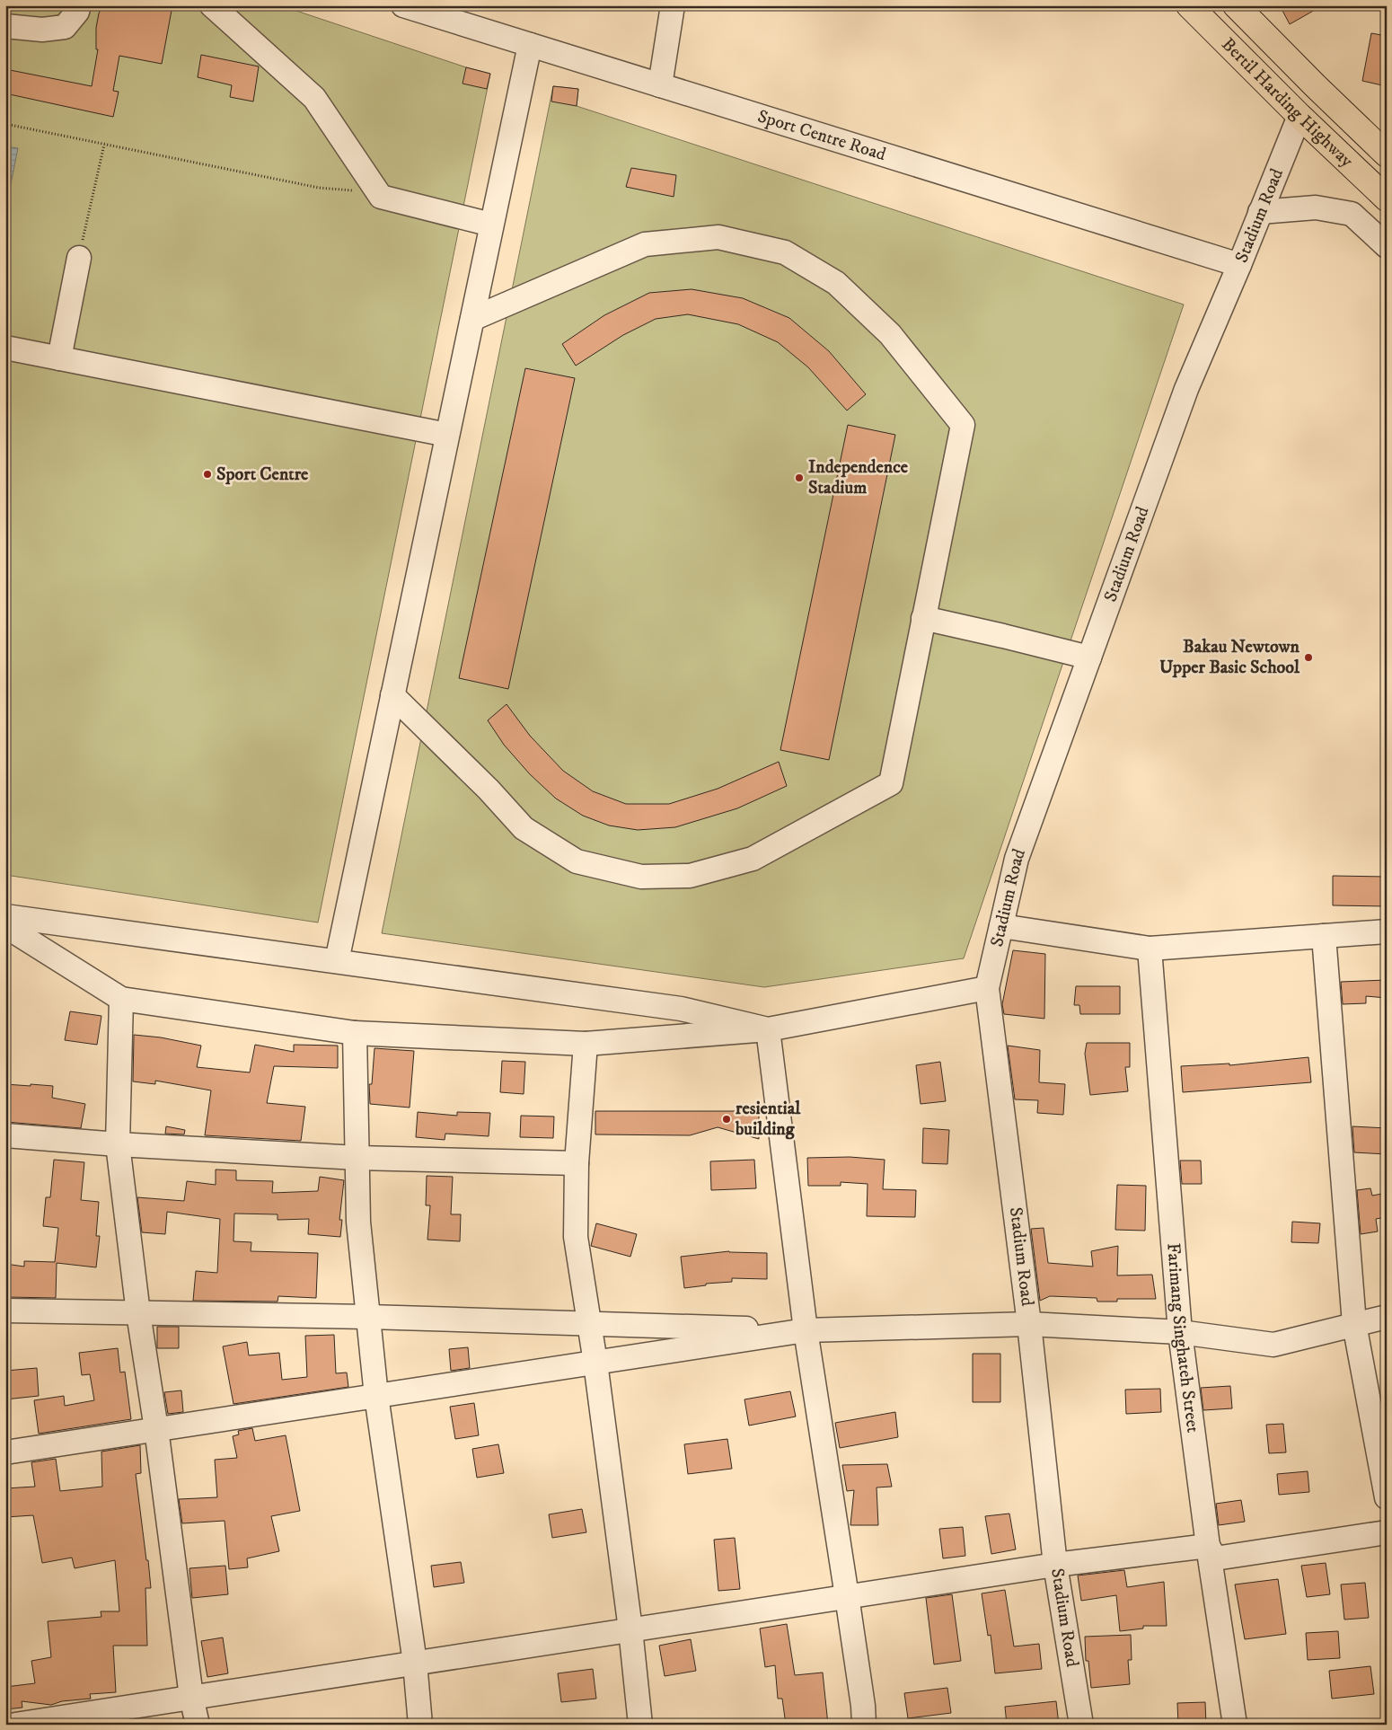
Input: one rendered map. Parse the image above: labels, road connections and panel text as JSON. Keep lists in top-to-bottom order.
{
  "streets": {
    "main road": ["Bertil Harding Highway"],
    "street": ["Sport Centre Road", "Stadium Road", "Farimang Singhateh Street"]
  },
  "crossings": [
    ["Bertil Harding Highway", "Stadium Road"],
    ["Sport Centre Road", "Stadium Road"]
  ],
  "places": [
    "Sport Centre",
    "Independence Stadium",
    "Bakau Newtown Upper Basic School",
    "resiential building"
  ]
}
